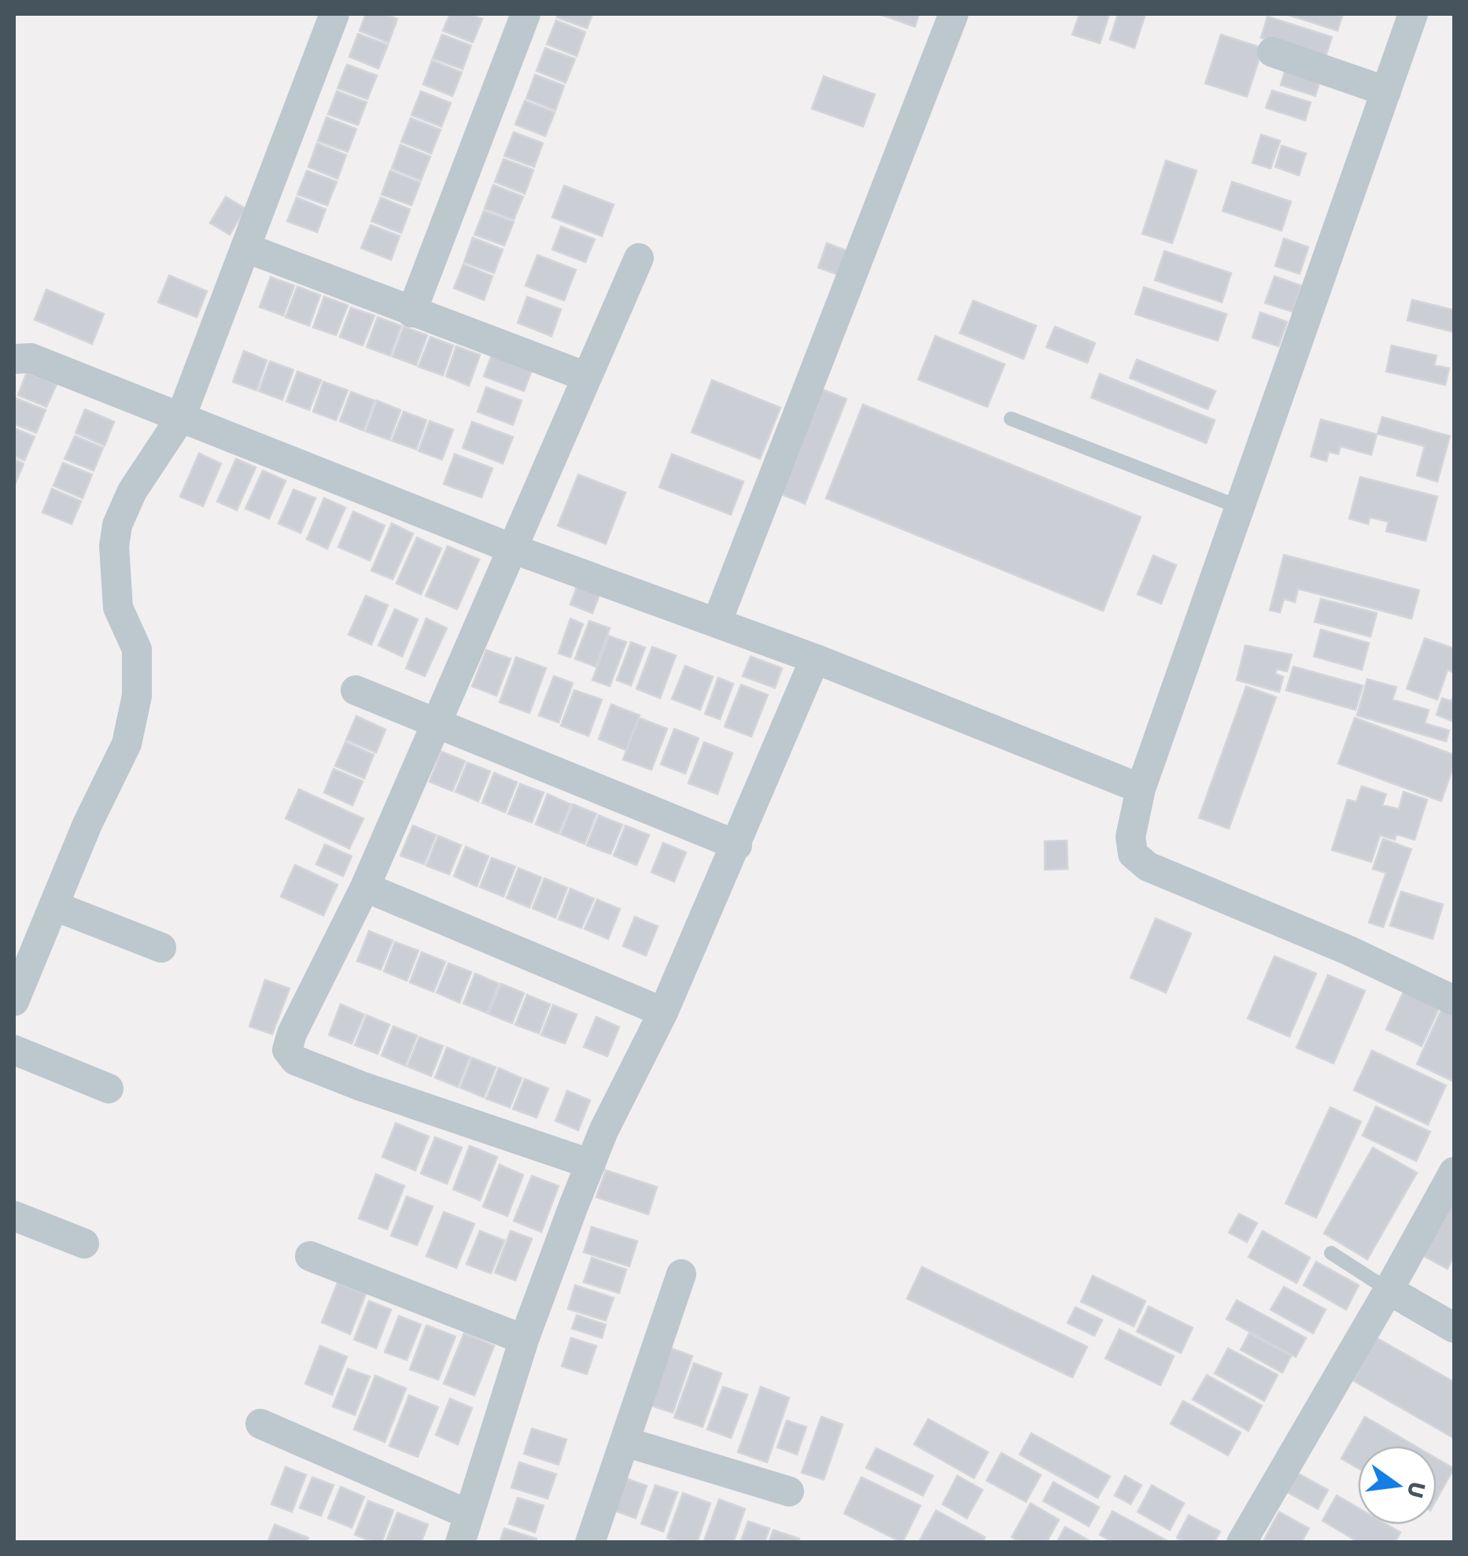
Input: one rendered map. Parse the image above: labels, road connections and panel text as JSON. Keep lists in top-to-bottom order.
{
  "north": "right"
}
